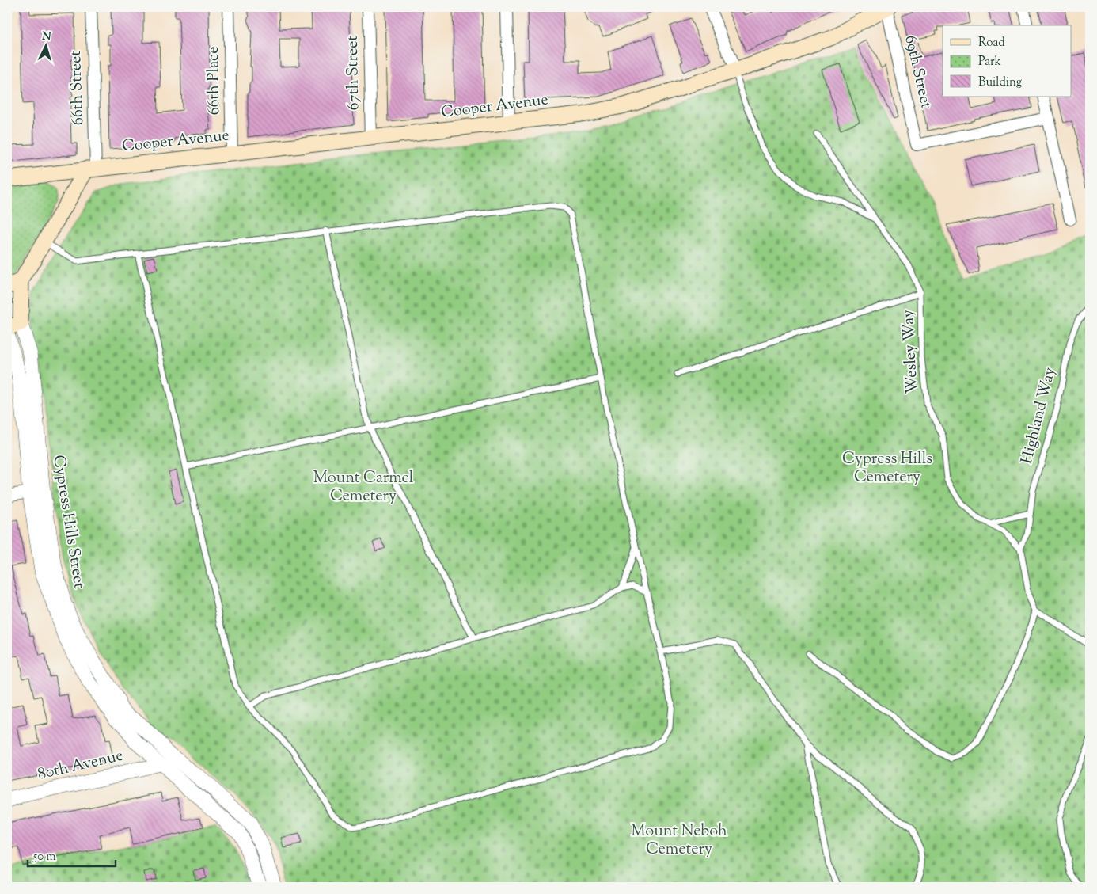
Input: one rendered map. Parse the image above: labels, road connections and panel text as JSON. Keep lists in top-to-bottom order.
{
  "streets": {
    "main road": ["Cooper Avenue"],
    "street": [
      "69th Street",
      "67th Street",
      "66th Place",
      "66th Street",
      "Cypress Hills Street",
      "80th Avenue"
    ],
    "lane": ["Wesley Way", "Highland Way"]
  },
  "crossings": [
    ["69th Street", "Cooper Avenue"],
    ["67th Street", "Cooper Avenue"],
    ["66th Place", "Cooper Avenue"],
    ["66th Street", "Cooper Avenue"],
    ["Cooper Avenue", "Wesley Way"],
    ["Wesley Way", "Highland Way"],
    ["Cypress Hills Street", "80th Avenue"]
  ],
  "parks": ["Cypress Hills Cemetery", "Mount Carmel Cemetery", "Mount Neboh Cemetery"],
  "legend": ["Road", "Park", "Building"],
  "scale_bar": "50 m",
  "north": "top"
}
